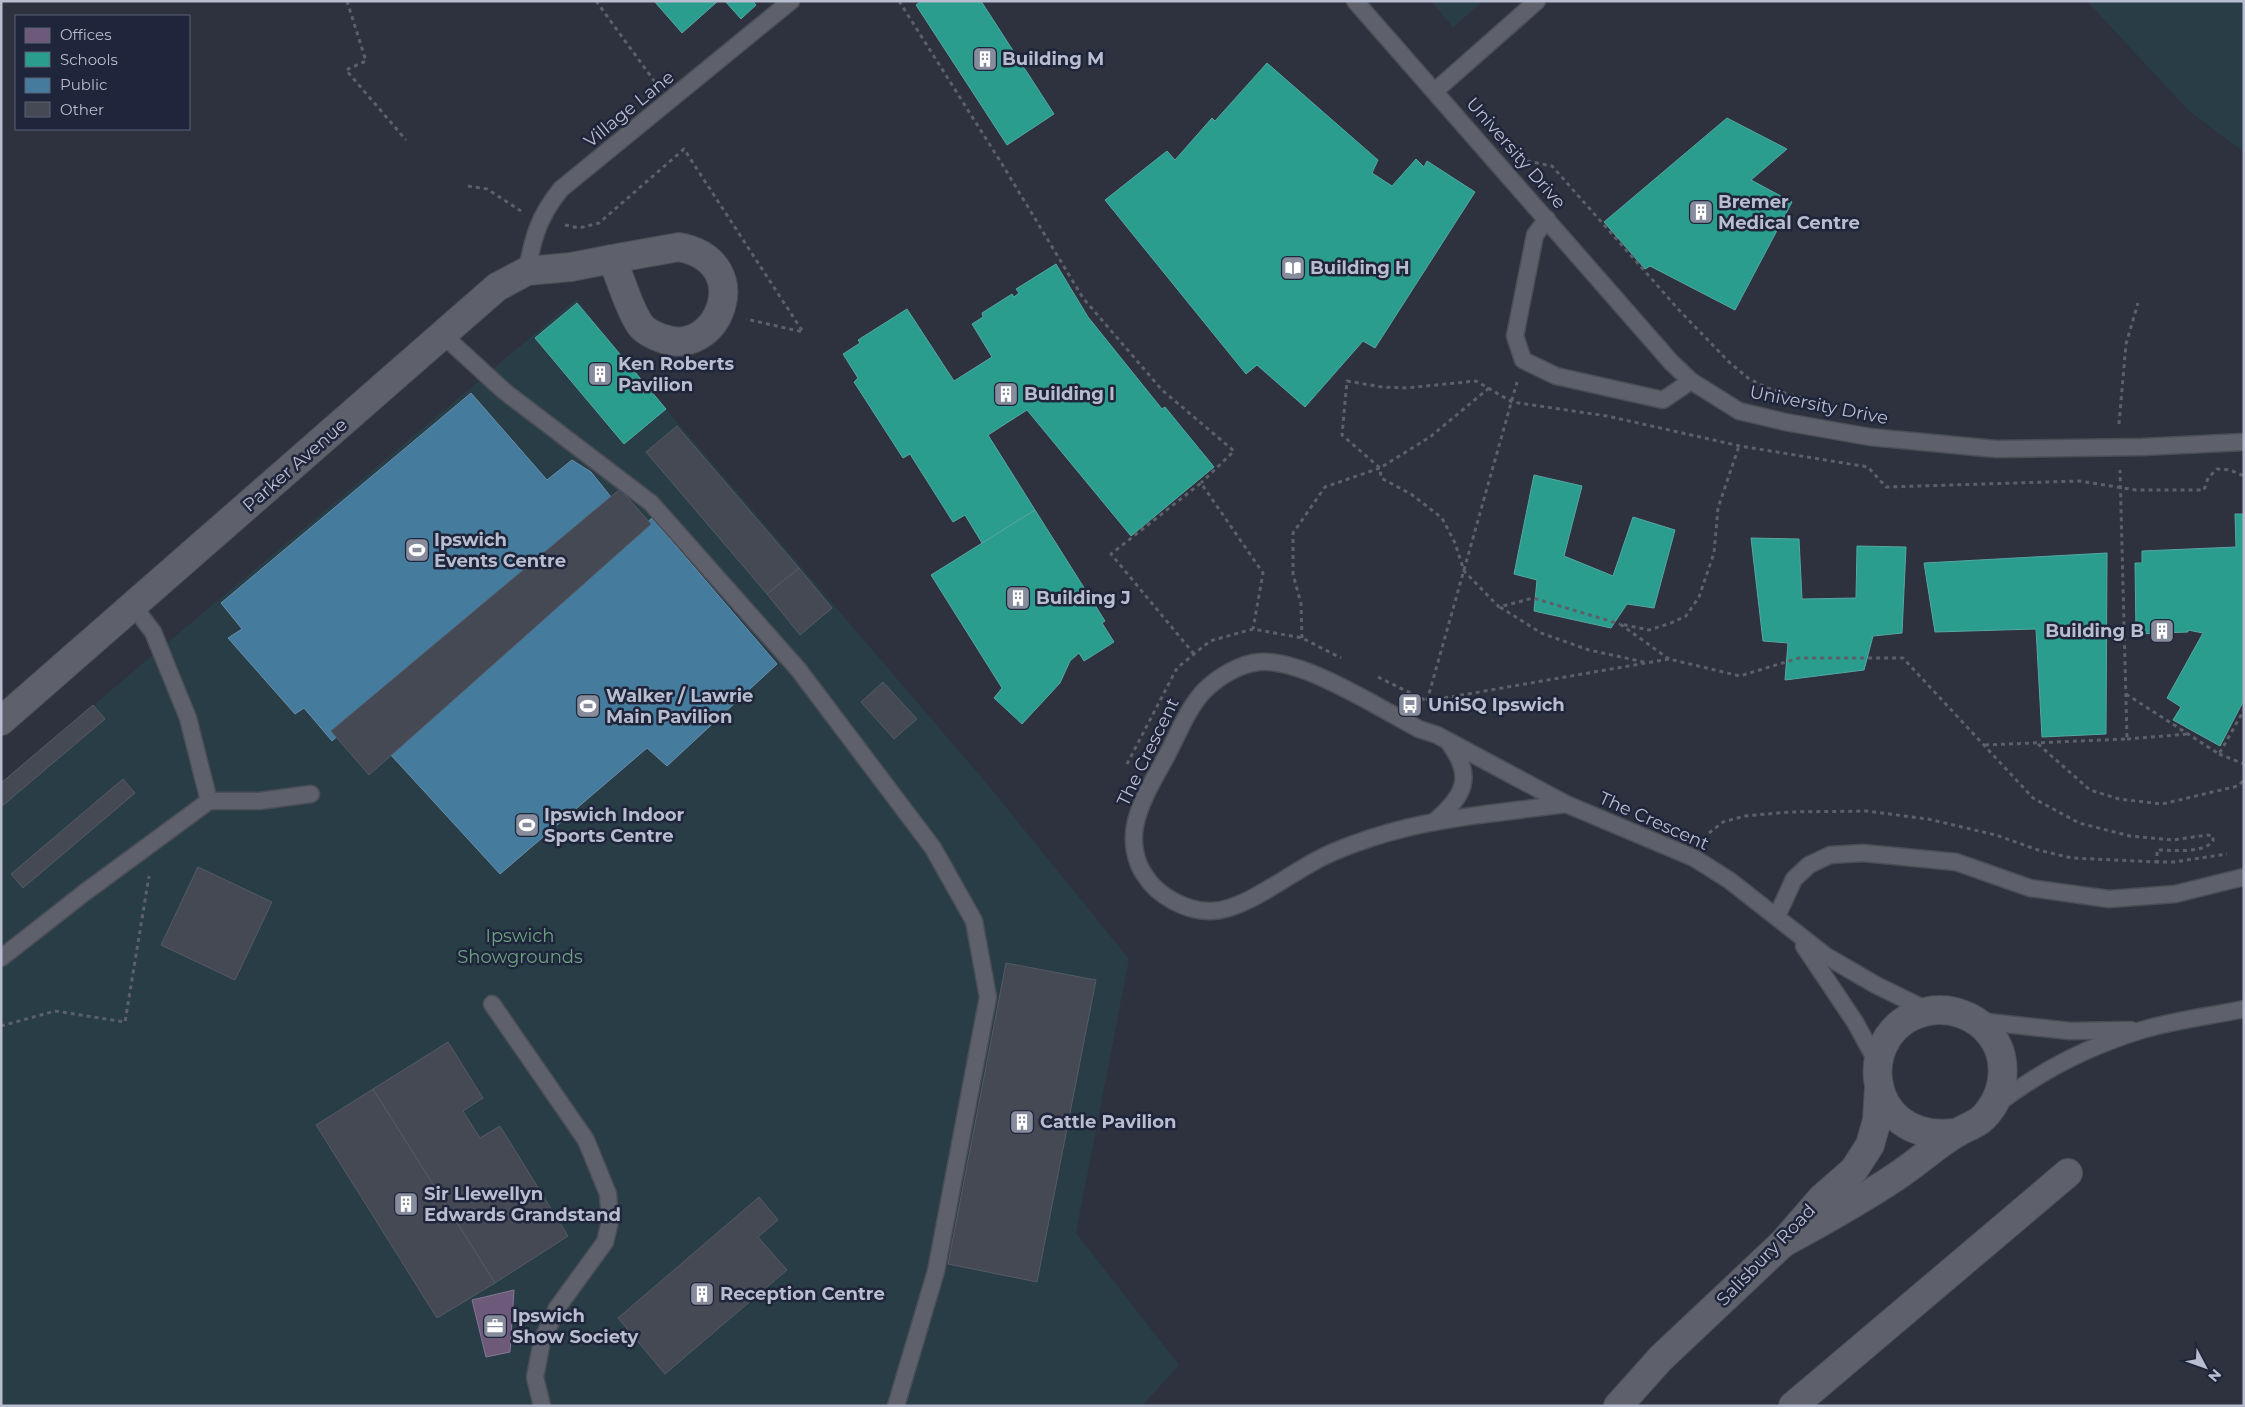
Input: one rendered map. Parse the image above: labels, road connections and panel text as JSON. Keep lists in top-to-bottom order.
{
  "streets": {
    "street": ["Parker Avenue", "Salisbury Road"],
    "lane": ["Village Lane", "University Drive", "The Crescent"]
  },
  "crossings": [
    ["Village Lane", "Parker Avenue"],
    ["The Crescent", "Salisbury Road"]
  ],
  "parks": ["Ipswich Showgrounds"],
  "places": {
    "building": [
      "Building M",
      "Bremer Medical Centre",
      "Ken Roberts Pavilion",
      "Building I",
      "Building J",
      "Building B",
      "Cattle Pavilion",
      "Sir Llewellyn Edwards Grandstand",
      "Reception Centre"
    ],
    "library": ["Building H"],
    "sports": ["Ipswich Events Centre", "Walker / Lawrie Main Pavilion", "Ipswich Indoor Sports Centre"],
    "bus stop": ["UniSQ Ipswich"],
    "office": ["Ipswich Show Society"]
  },
  "legend": [
    "Offices",
    "Schools",
    "Public",
    "Other"
  ],
  "north": "bottom right"
}
